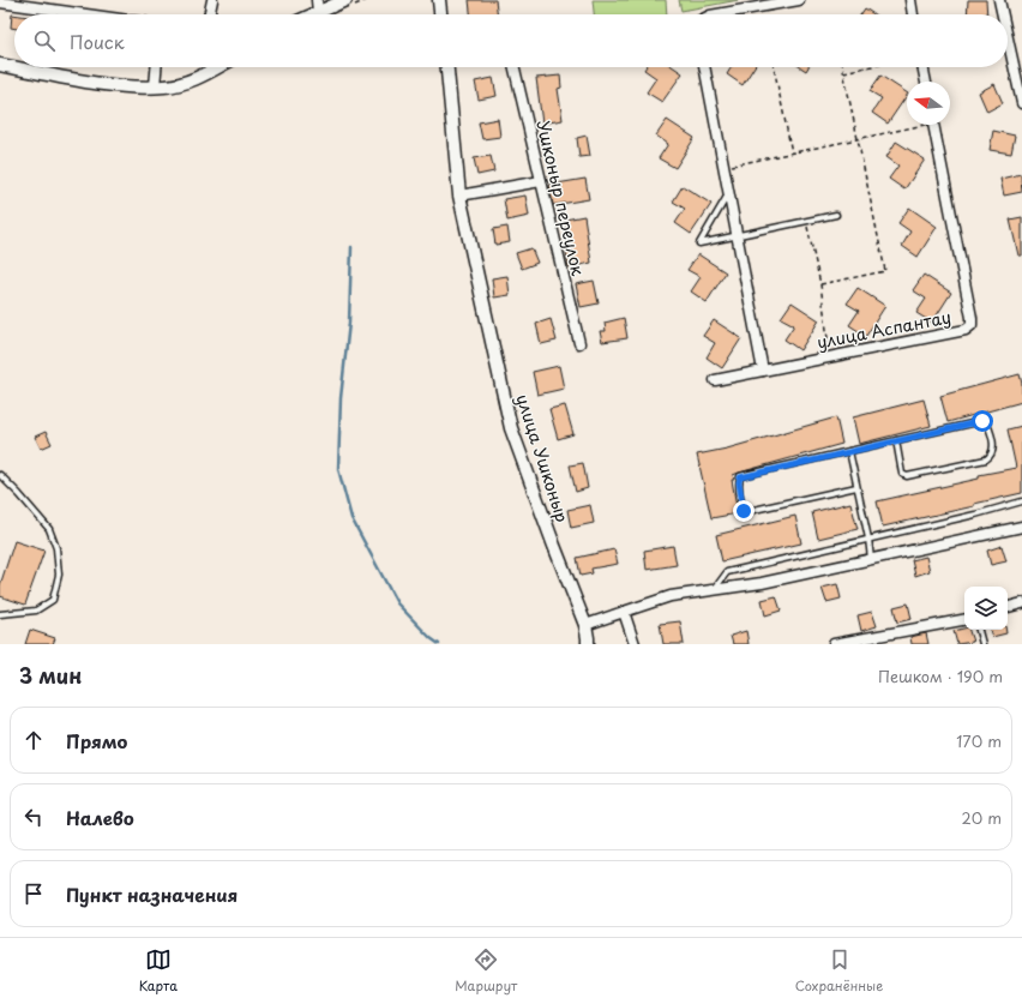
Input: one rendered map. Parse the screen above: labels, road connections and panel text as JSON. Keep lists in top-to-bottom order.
{
  "streets": {
    "street": ["Ушконыр переулок", "улица Аспантау", "улица Ушконыр"]
  },
  "north": "left",
  "page": {
    "search": "Поиск",
    "heading": ["3 мин", "Пешком · 190 m"],
    "list": [
      ["Прямо", "170 m"],
      ["Налево", "20 m"],
      "Пункт назначения"
    ],
    "nav": ["Карта", "Маршрут", "Сохранённые"]
  }
}
